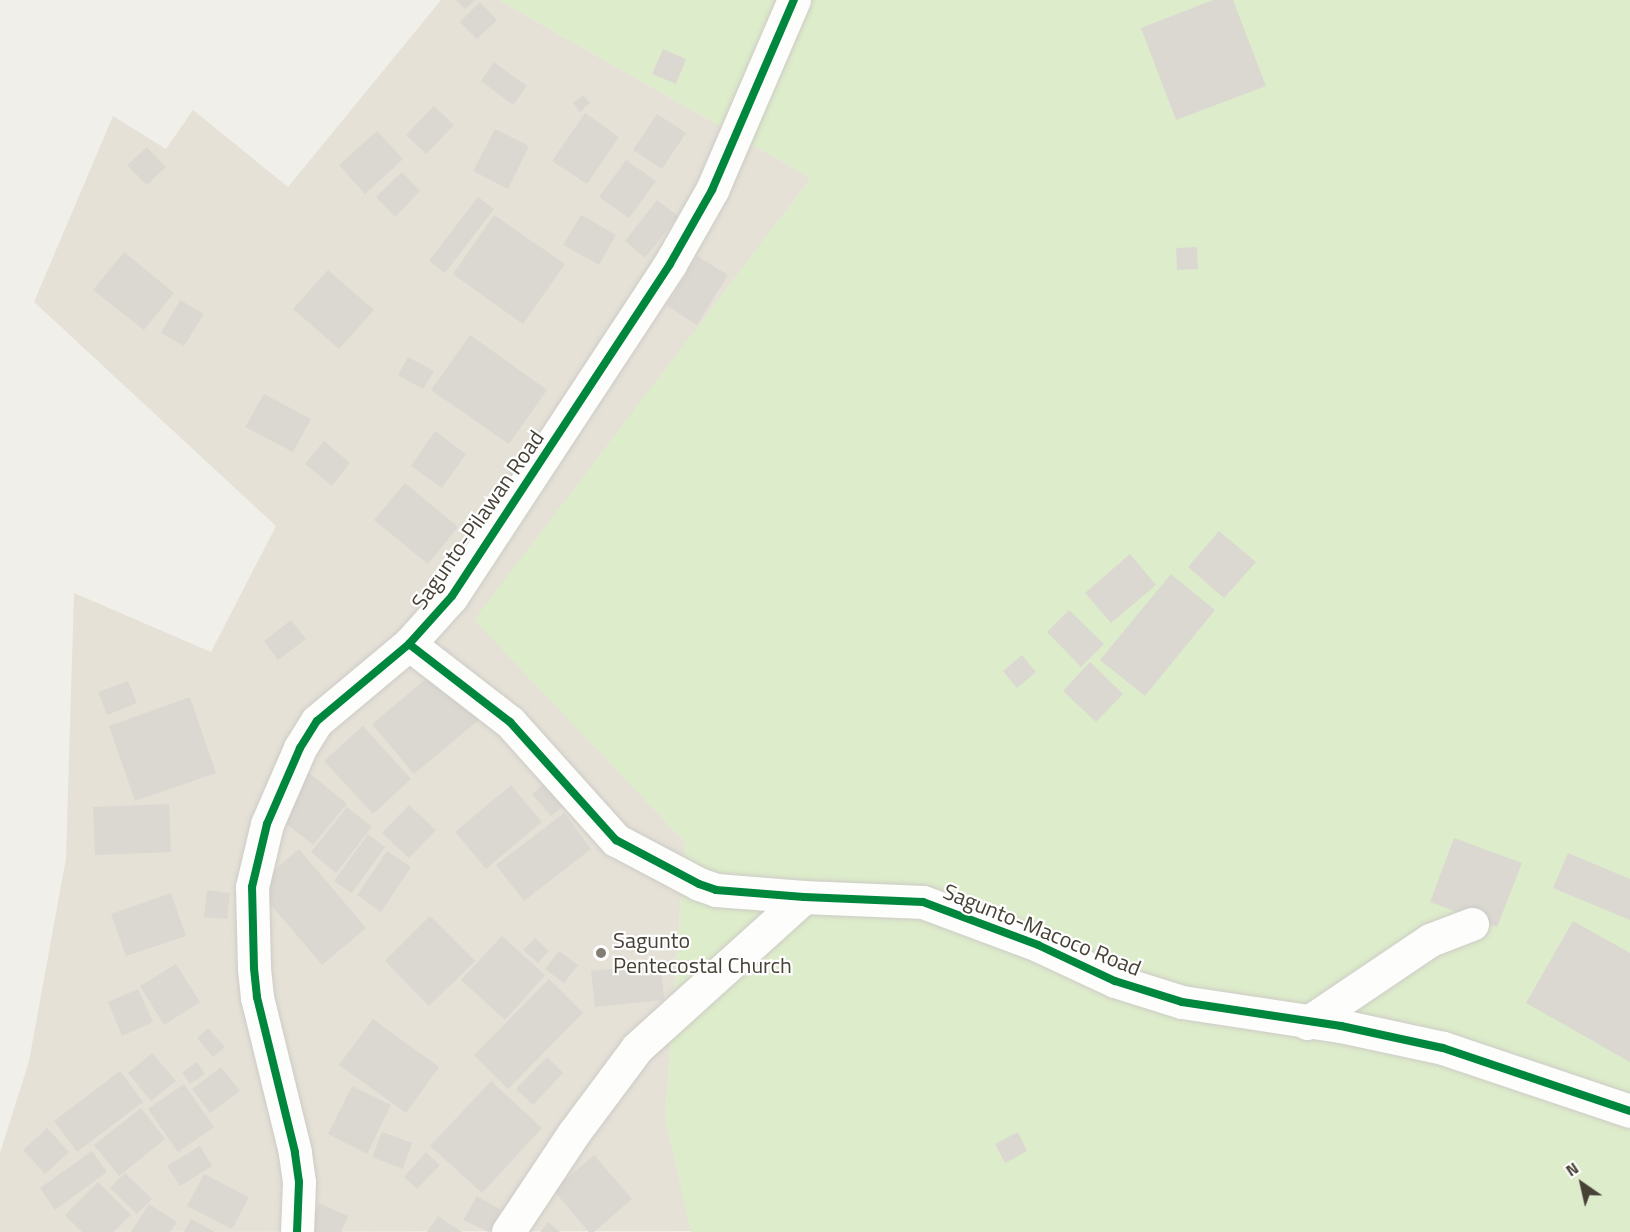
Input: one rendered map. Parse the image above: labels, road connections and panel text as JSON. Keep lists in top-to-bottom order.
{
  "streets": {
    "street": ["Sagunto-Pilawan Road", "Sagunto-Macoco Road"]
  },
  "crossings": [
    ["Sagunto-Pilawan Road", "Sagunto-Macoco Road"]
  ],
  "places": ["Sagunto Pentecostal Church"],
  "north": "top left"
}
